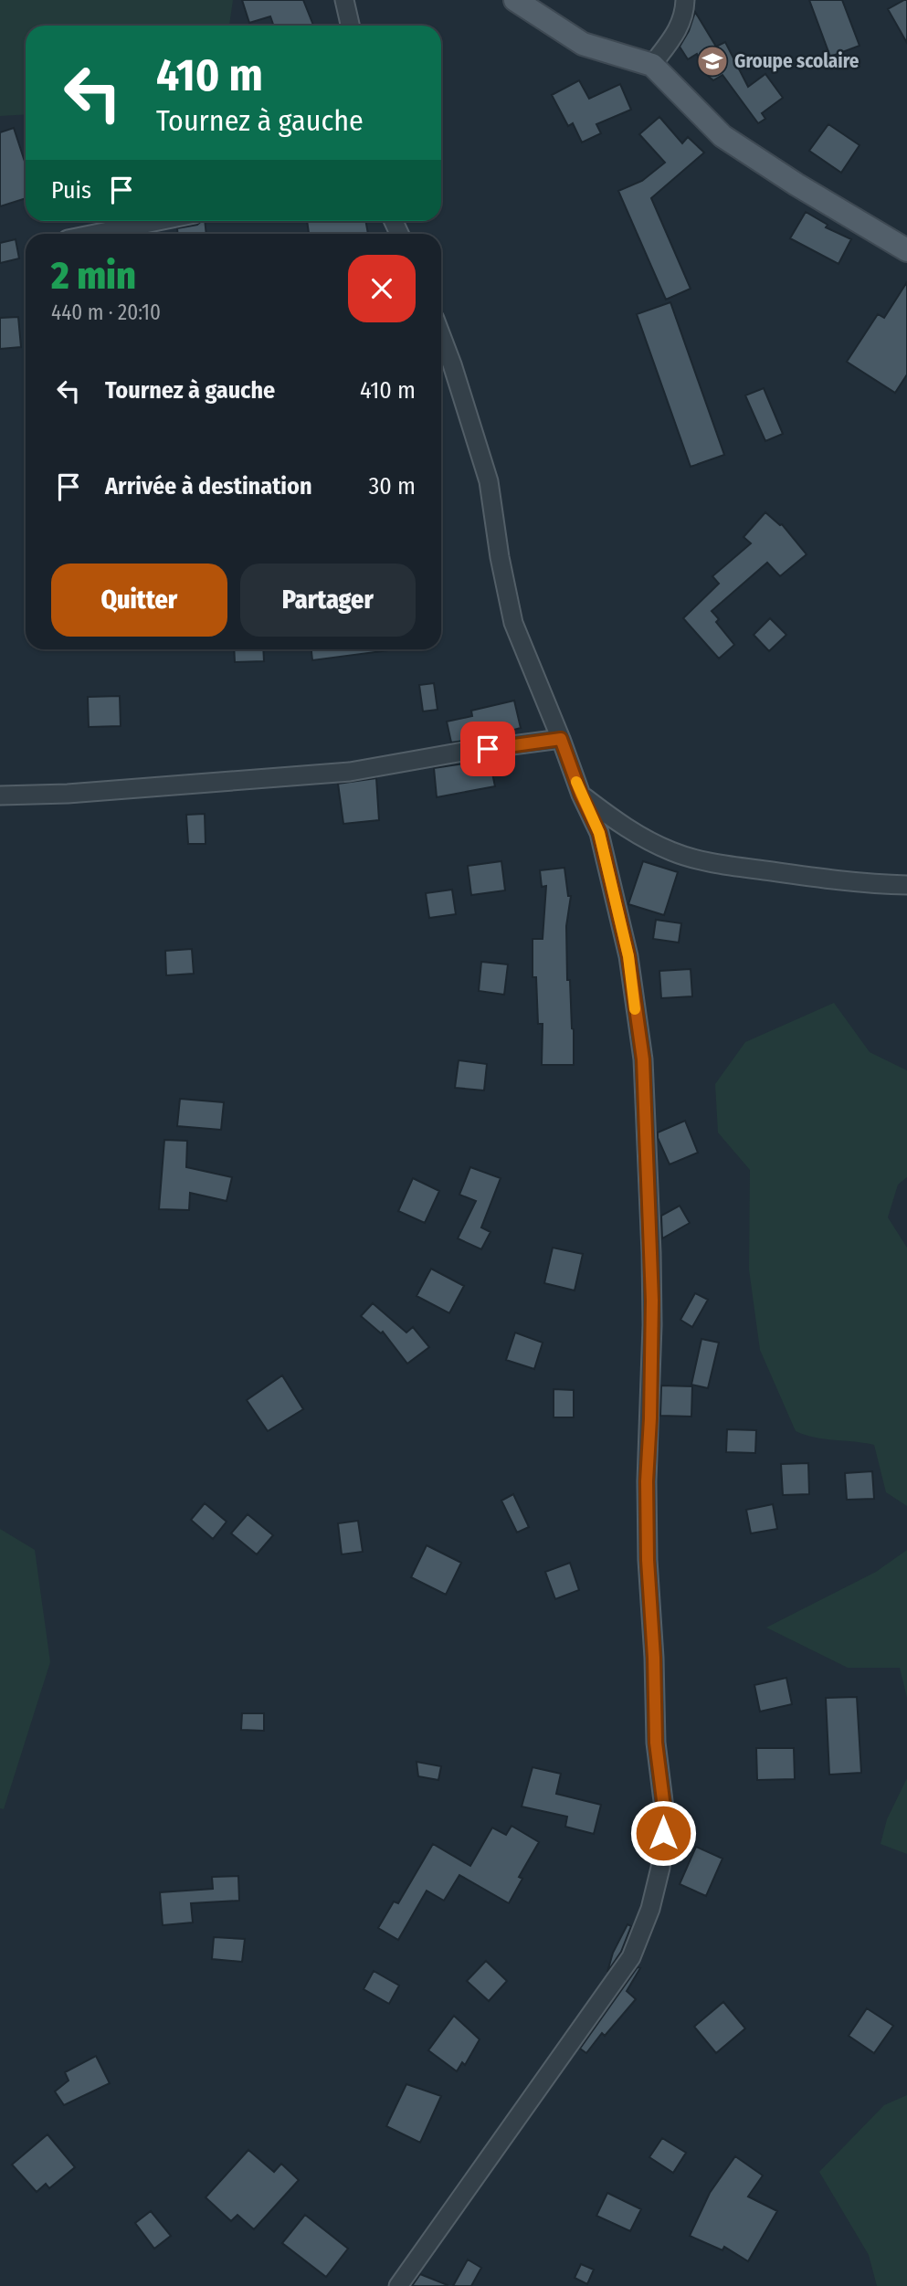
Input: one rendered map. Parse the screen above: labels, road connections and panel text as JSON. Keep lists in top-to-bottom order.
{
  "places": {
    "school or university": ["Groupe scolaire"]
  },
  "page": {
    "turn": ["410 m", "Tournez à gauche"],
    "then": "Puis",
    "heading": ["2 min", "440 m · 20:10"],
    "list": [
      {
        "name": "Tournez à gauche",
        "value": "410 m"
      },
      {
        "name": "Arrivée à destination",
        "value": "30 m"
      }
    ],
    "buttons": ["Quitter", "Partager"]
  }
}
